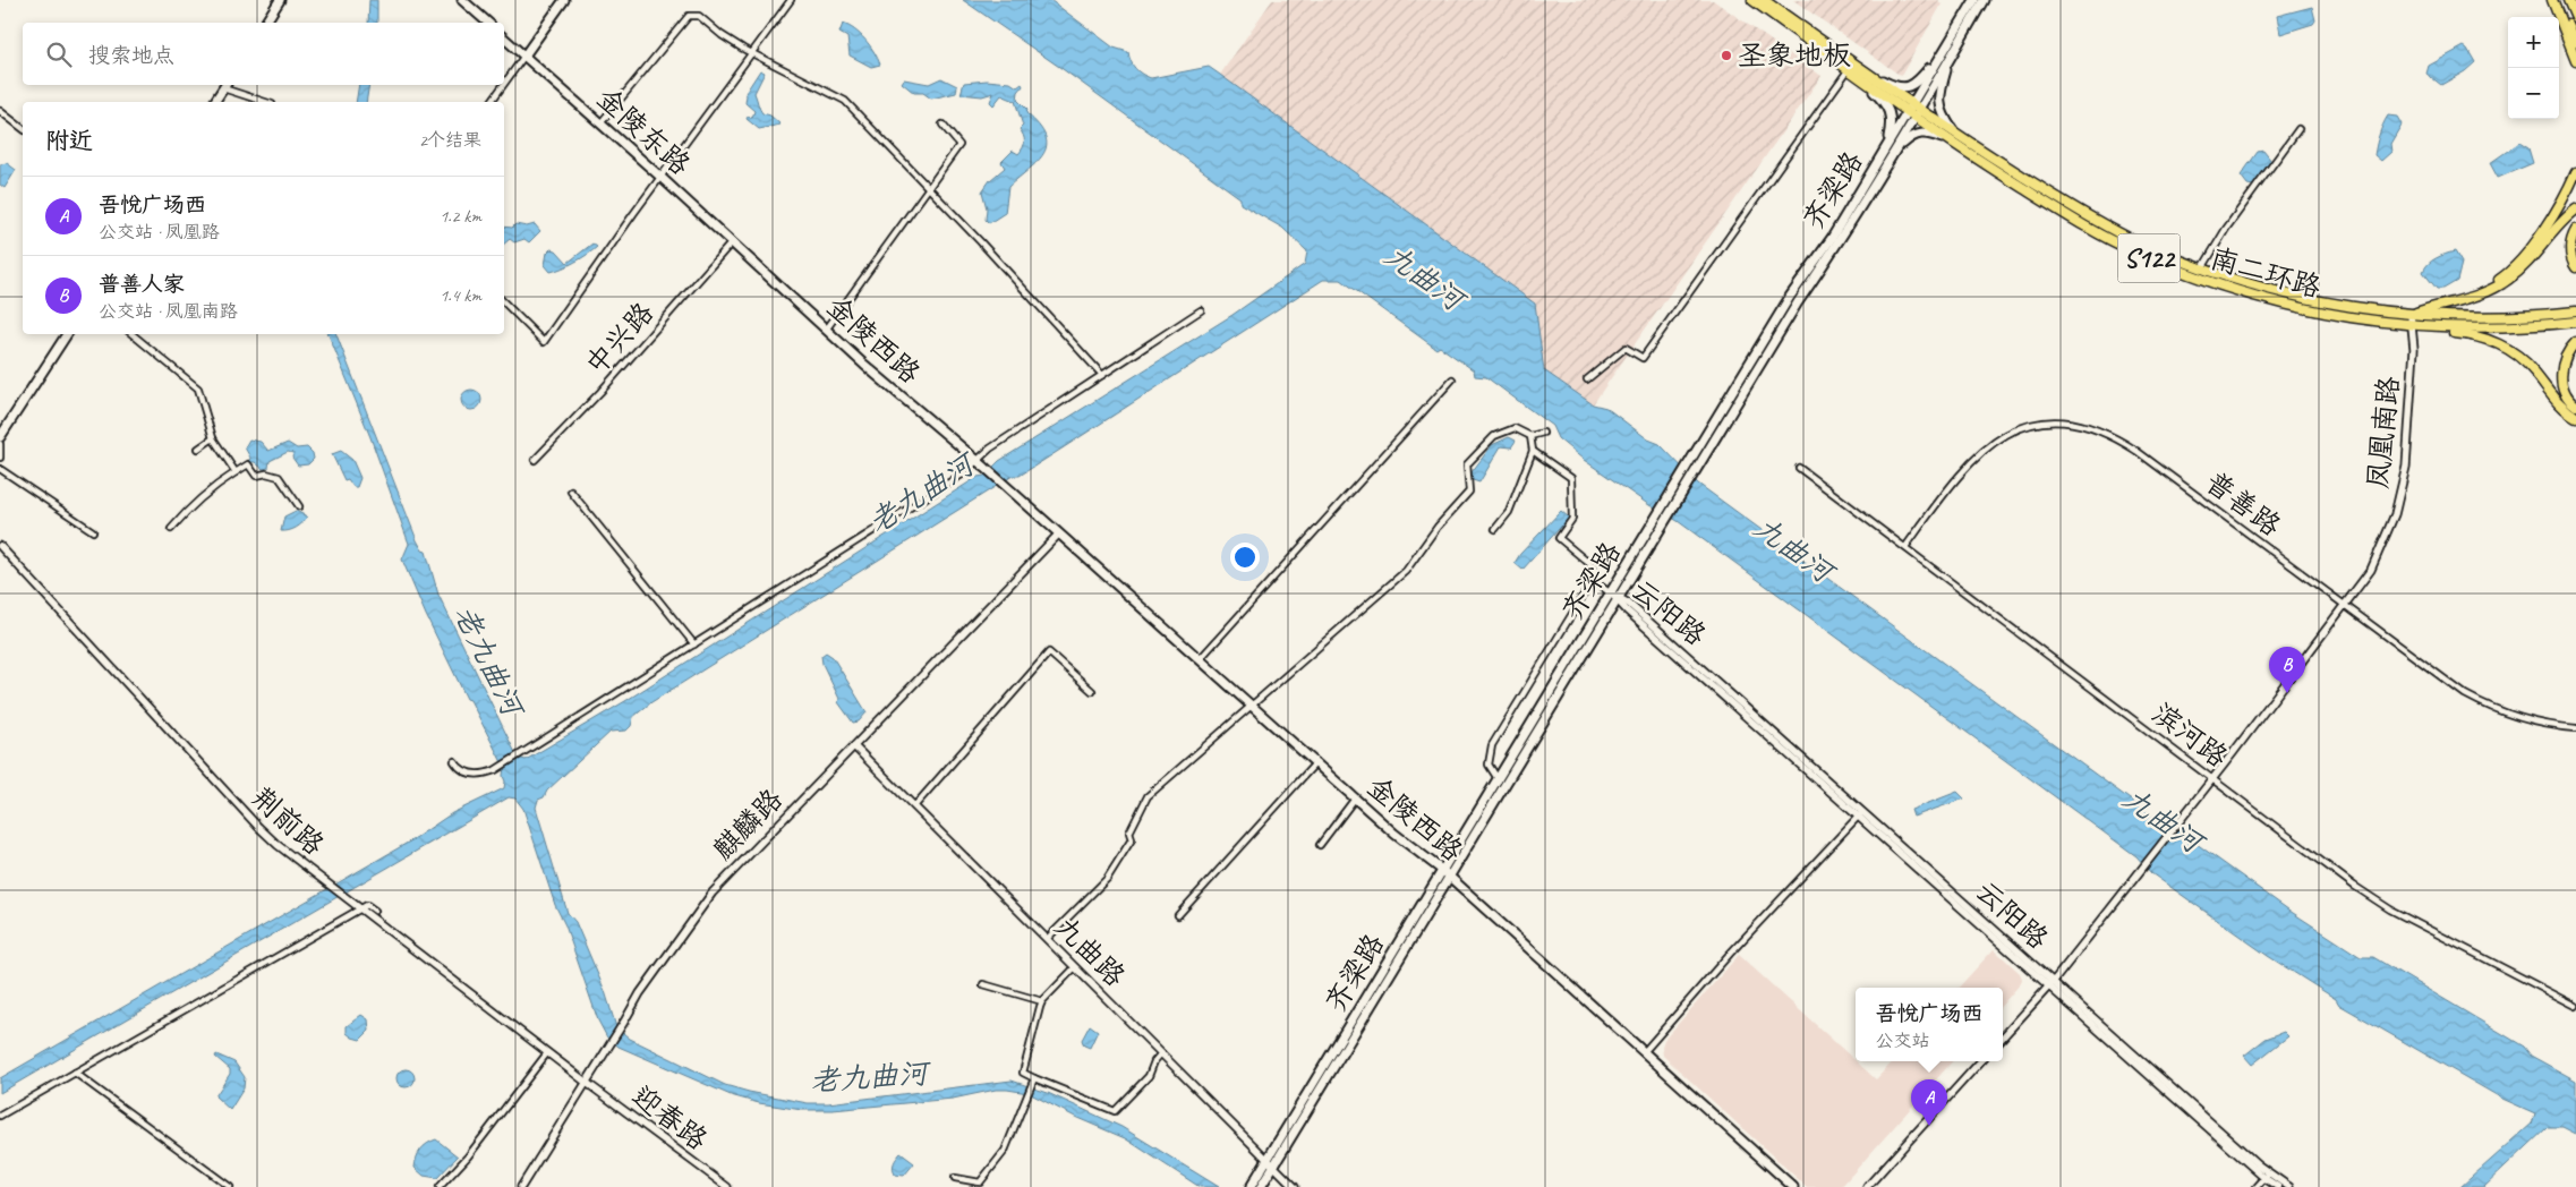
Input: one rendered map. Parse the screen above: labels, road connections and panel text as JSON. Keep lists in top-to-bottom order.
{
  "streets": {
    "main road": [
      "金陵东路",
      "齐梁路",
      "S122",
      "南二环路",
      "金陵西路"
    ],
    "street": [
      "中兴路",
      "凤凰南路",
      "普善路",
      "云阳路",
      "滨河路",
      "荆前路",
      "麒麟路",
      "九曲路",
      "迎春路"
    ]
  },
  "crossings": [
    ["金陵东路", "中兴路"],
    ["金陵东路", "金陵西路"],
    ["齐梁路", "S122"],
    ["齐梁路", "南二环路"],
    ["齐梁路", "金陵西路"],
    ["齐梁路", "云阳路"],
    ["齐梁路", "九曲路"],
    ["S122", "南二环路"],
    ["南二环路", "凤凰南路"],
    ["中兴路", "金陵西路"],
    ["金陵西路", "麒麟路"],
    ["凤凰南路", "普善路"],
    ["凤凰南路", "云阳路"],
    ["凤凰南路", "滨河路"],
    ["普善路", "滨河路"],
    ["荆前路", "麒麟路"],
    ["荆前路", "迎春路"],
    ["麒麟路", "九曲路"],
    ["麒麟路", "迎春路"]
  ],
  "water": ["九曲河", "老九曲河"],
  "places": ["圣象地板"],
  "page": {
    "map_buttons": ["+", "−"],
    "search": "搜索地点",
    "heading": ["附近", "2个结果"],
    "list": [
      {
        "mark": "A",
        "name": "吾悦广场西",
        "note": "公交站 · 凤凰路",
        "value": "1.2 km"
      },
      {
        "mark": "B",
        "name": "普善人家",
        "note": "公交站 · 凤凰南路",
        "value": "1.4 km"
      }
    ],
    "pins": ["B", "A"],
    "popup": ["吾悦广场西", "公交站"]
  }
}
